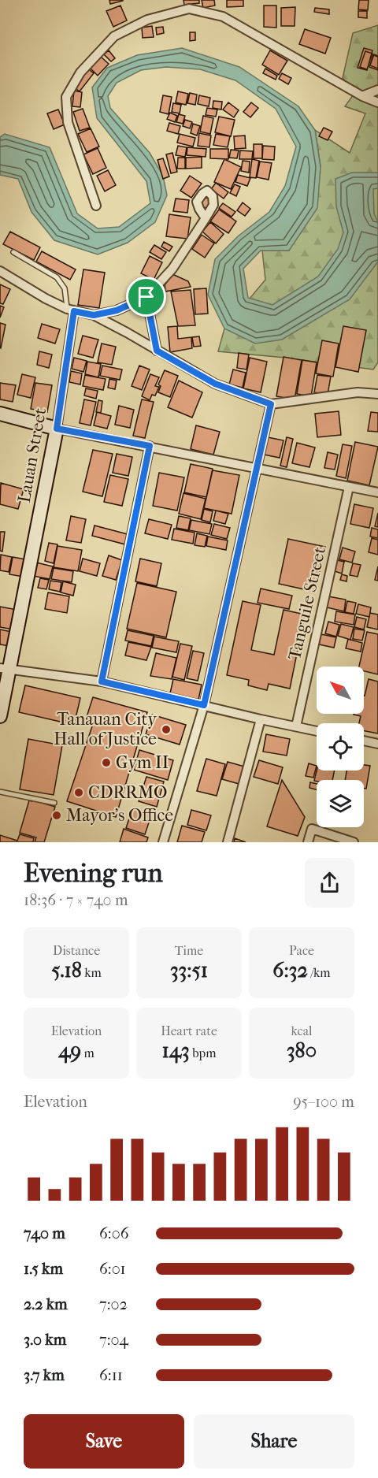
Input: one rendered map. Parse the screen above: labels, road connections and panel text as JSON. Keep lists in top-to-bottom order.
{
  "streets": {
    "street": ["Lauan Street", "Tanguile Street"]
  },
  "places": [
    "Tanauan City Hall of Justice",
    "Gym II",
    "CDRRMO",
    "Mayor's Office"
  ],
  "north": "top left",
  "page": {
    "heading": ["Evening run", "18:36 · 7 × 740 m"],
    "stats": [
      ["Distance", "5.18 km"],
      ["Time", "33:51"],
      ["Pace", "6:32 /km"],
      ["Elevation", "49 m"],
      ["Heart rate", "143 bpm"],
      ["kcal", "380"]
    ],
    "chart": ["Elevation", "95–100 m"],
    "list": [
      {
        "name": "740 m",
        "note": "6:06"
      },
      {
        "name": "1.5 km",
        "note": "6:01"
      },
      {
        "name": "2.2 km",
        "note": "7:02"
      },
      {
        "name": "3.0 km",
        "note": "7:04"
      },
      {
        "name": "3.7 km",
        "note": "6:11"
      }
    ],
    "buttons": ["Save", "Share"]
  }
}
